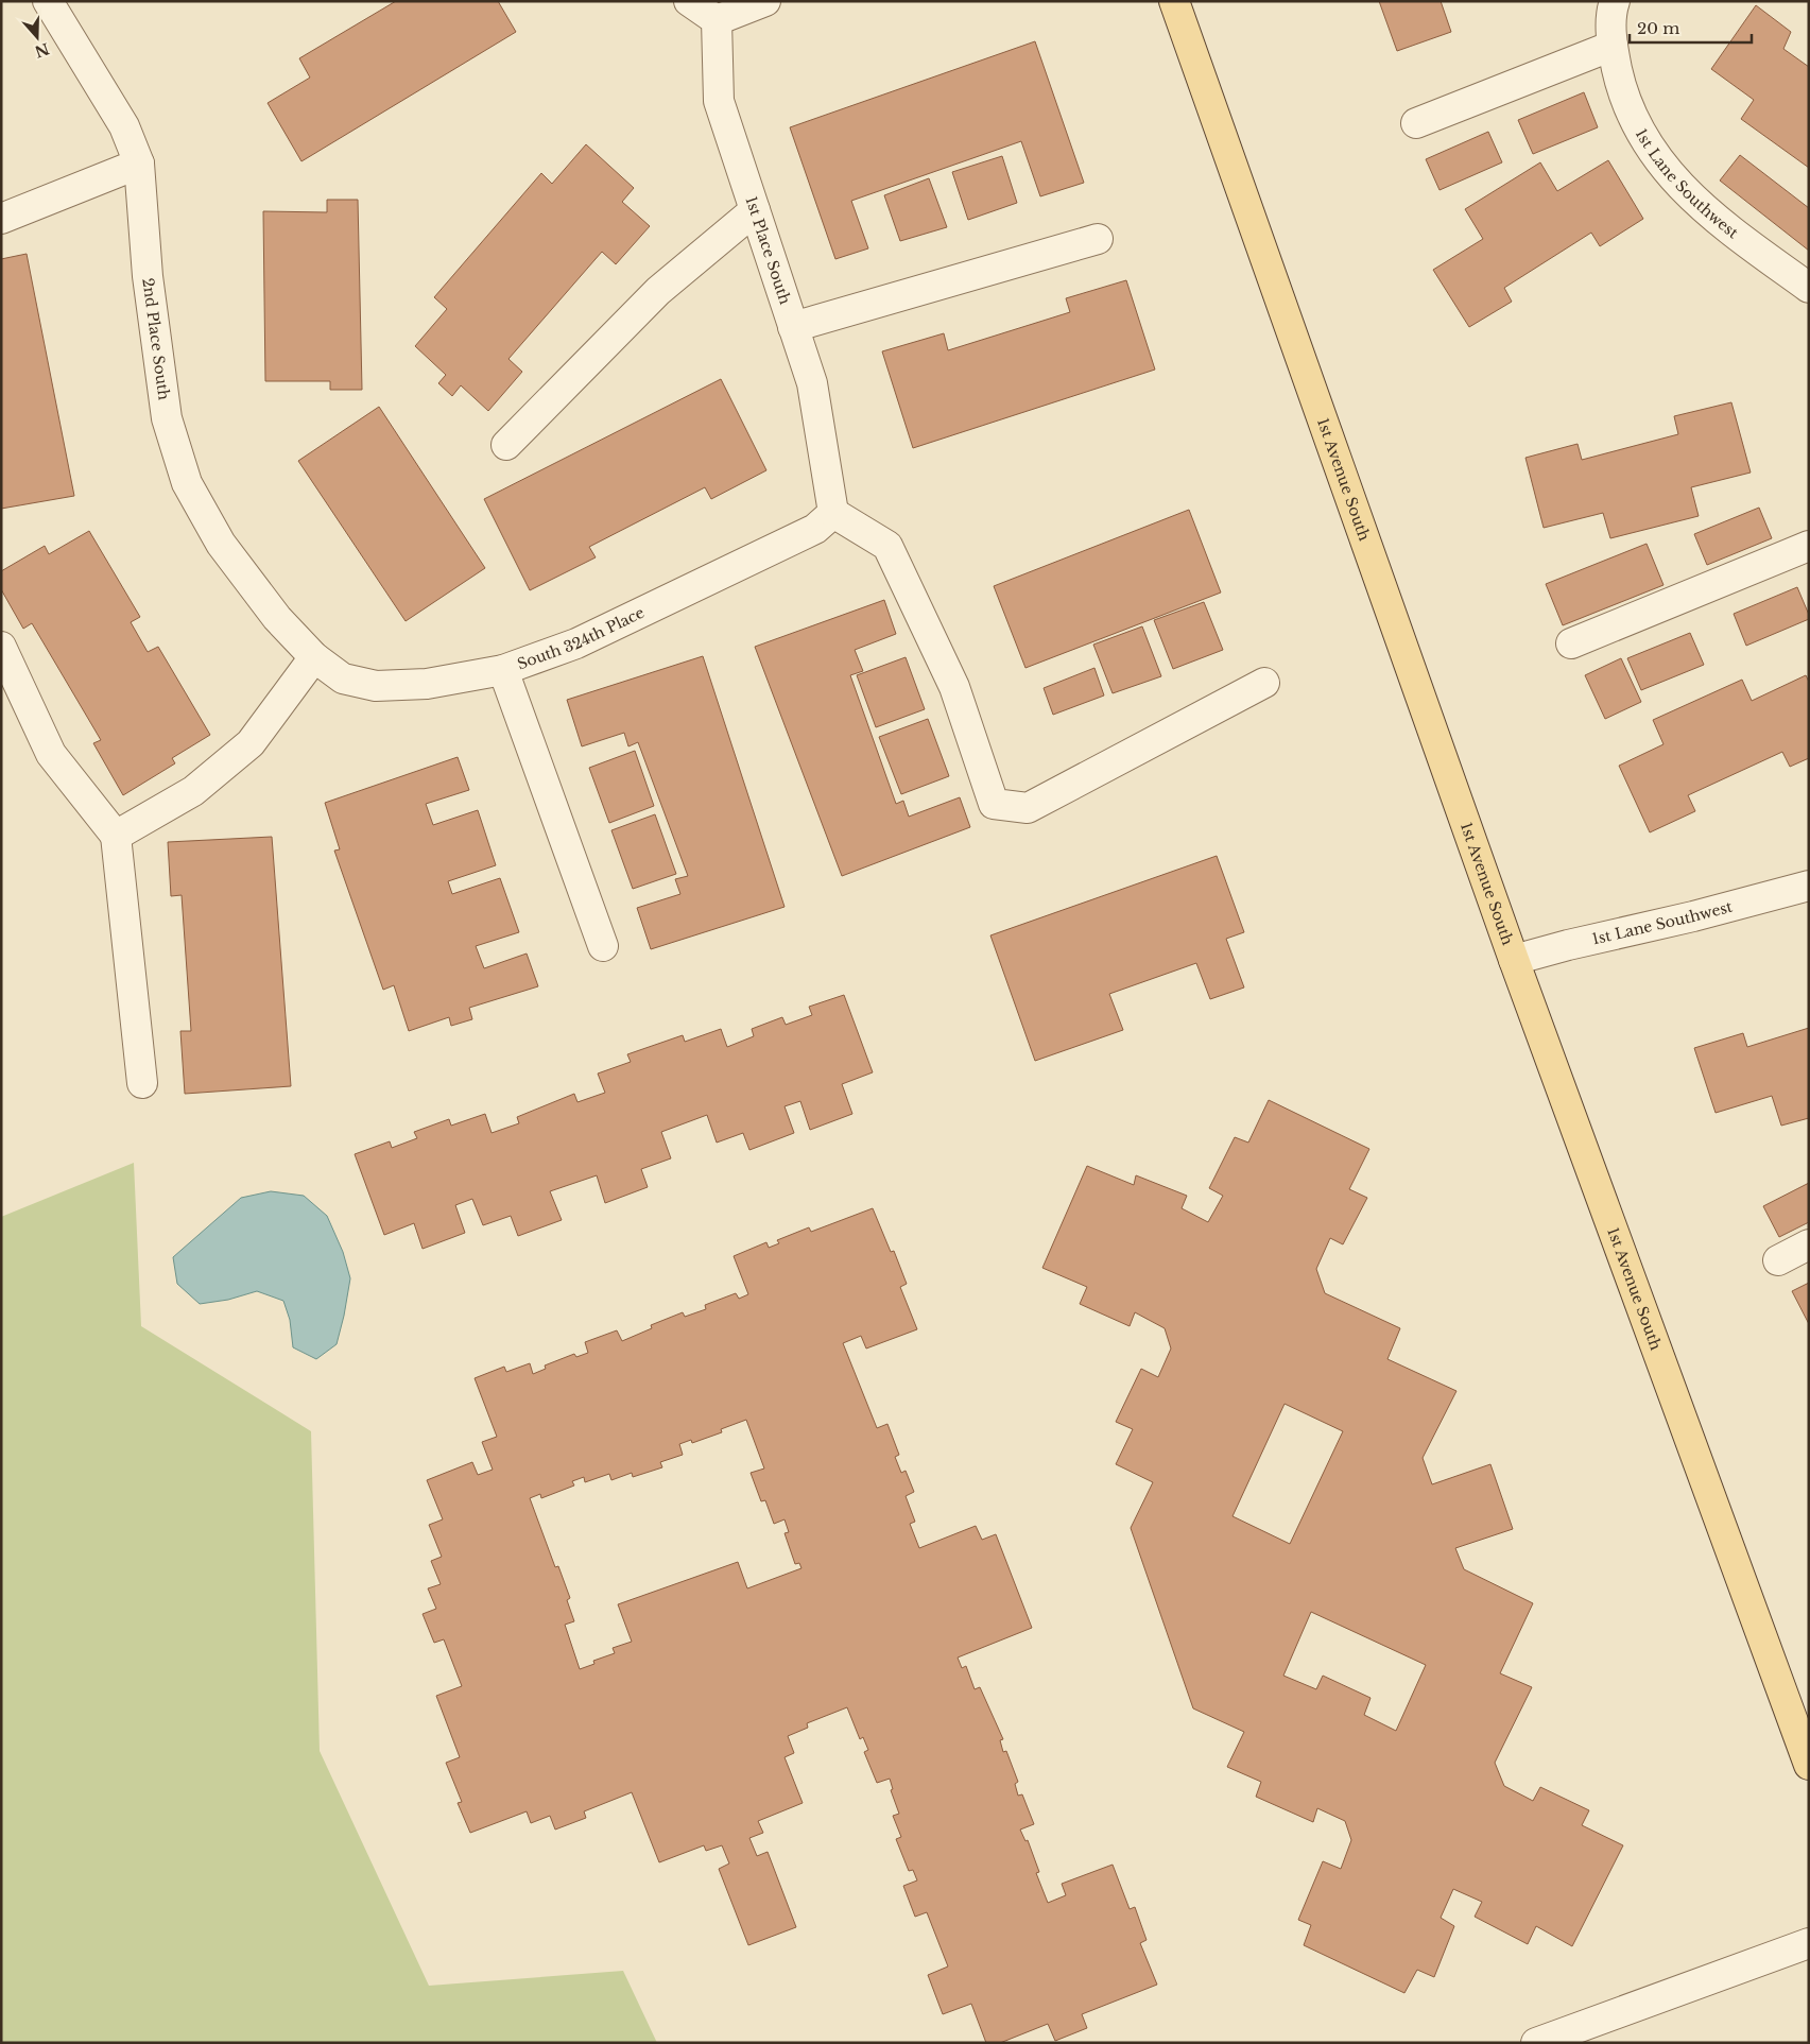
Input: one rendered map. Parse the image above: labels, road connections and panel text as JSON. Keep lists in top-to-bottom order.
{
  "streets": {
    "main road": ["1st Avenue South"],
    "street": [
      "1st Lane Southwest",
      "1st Place South",
      "2nd Place South",
      "South 324th Place"
    ]
  },
  "crossings": [
    ["1st Lane Southwest", "1st Avenue South"],
    ["1st Place South", "South 324th Place"],
    ["2nd Place South", "South 324th Place"]
  ],
  "scale_bar": "20 m",
  "north": "bottom"
}
